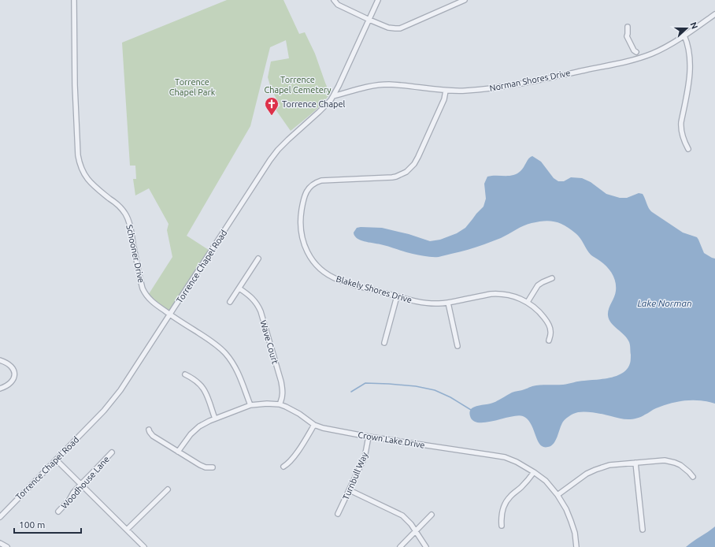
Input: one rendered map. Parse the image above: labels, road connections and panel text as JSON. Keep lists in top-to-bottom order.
{
  "streets": {
    "street": [
      "Norman Shores Drive",
      "Schooner Drive",
      "Torrence Chapel Road",
      "Blakely Shores Drive",
      "Wave Court",
      "Crown Lake Drive",
      "Turnbull Way",
      "Woodhouse Lane"
    ]
  },
  "crossings": [
    ["Norman Shores Drive", "Torrence Chapel Road"],
    ["Norman Shores Drive", "Blakely Shores Drive"],
    ["Schooner Drive", "Torrence Chapel Road"],
    ["Schooner Drive", "Crown Lake Drive"],
    ["Wave Court", "Crown Lake Drive"],
    ["Crown Lake Drive", "Turnbull Way"]
  ],
  "water": ["Lake Norman"],
  "parks": ["Torrence Chapel Cemetery", "Torrence Chapel Park"],
  "places": {
    "church": ["Torrence Chapel"]
  },
  "scale_bar": "100 m",
  "north": "right"
}
